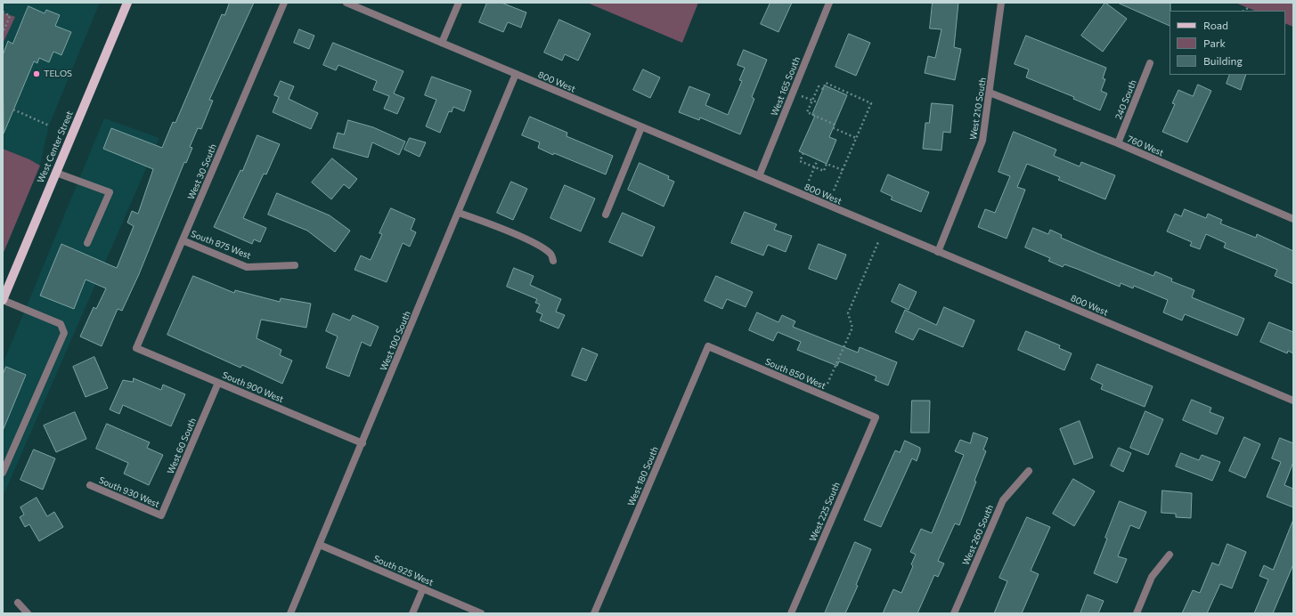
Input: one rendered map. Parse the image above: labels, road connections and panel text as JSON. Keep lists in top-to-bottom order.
{
  "streets": {
    "main road": ["West Center Street"],
    "street": [
      "800 West",
      "West 165 South",
      "240 South",
      "West 210 South",
      "760 West",
      "West 30 South",
      "South 875 West",
      "West 100 South",
      "South 850 West",
      "South 900 West",
      "West 60 South",
      "West 180 South",
      "South 930 West",
      "West 225 South",
      "West 260 South",
      "South 925 West"
    ]
  },
  "crossings": [
    ["800 West", "West 165 South"],
    ["800 West", "West 210 South"],
    ["800 West", "West 100 South"],
    ["240 South", "760 West"],
    ["West 210 South", "760 West"],
    ["West 30 South", "South 875 West"],
    ["West 30 South", "South 900 West"],
    ["West 100 South", "South 900 West"],
    ["West 100 South", "South 925 West"],
    ["South 850 West", "West 180 South"],
    ["South 850 West", "West 225 South"],
    ["South 900 West", "West 60 South"],
    ["West 60 South", "South 930 West"]
  ],
  "places": ["TELOS"],
  "legend": ["Road", "Park", "Building"]
}
